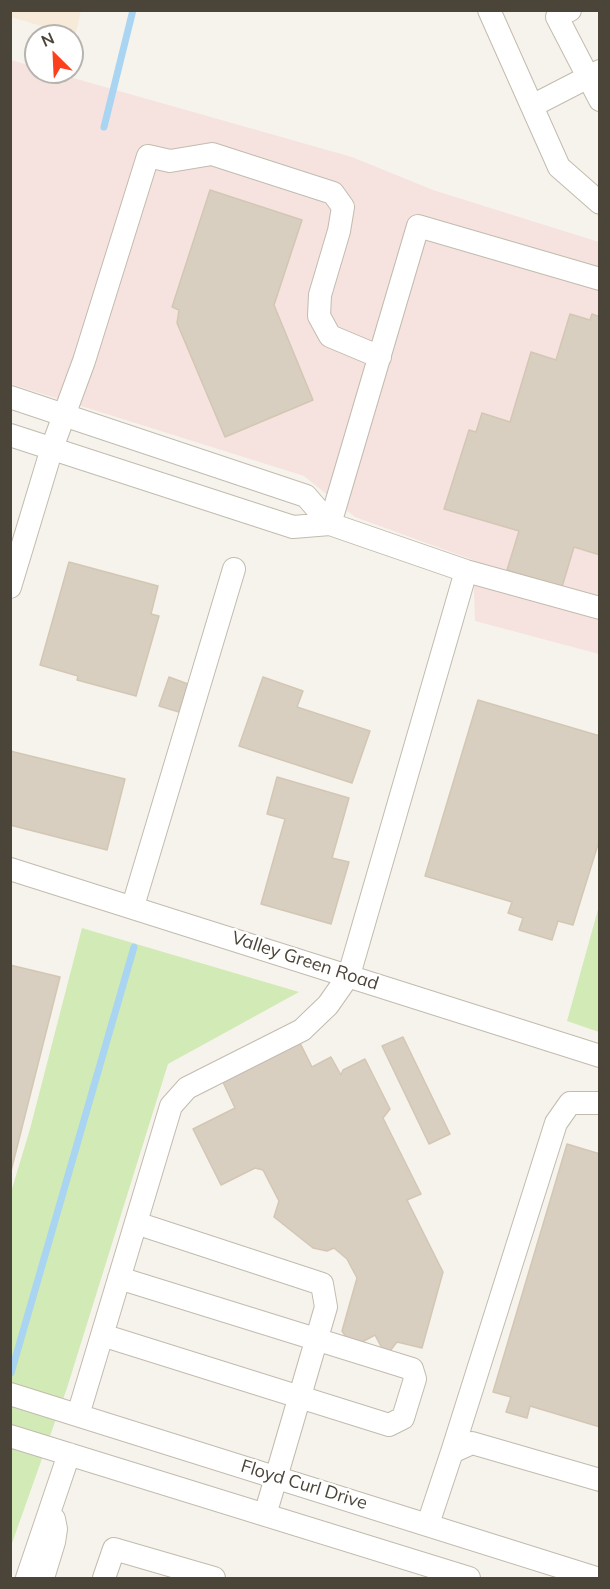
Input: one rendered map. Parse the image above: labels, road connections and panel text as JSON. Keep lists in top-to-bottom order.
{
  "streets": {
    "street": ["Valley Green Road", "Floyd Curl Drive"]
  },
  "north": "top left"
}
